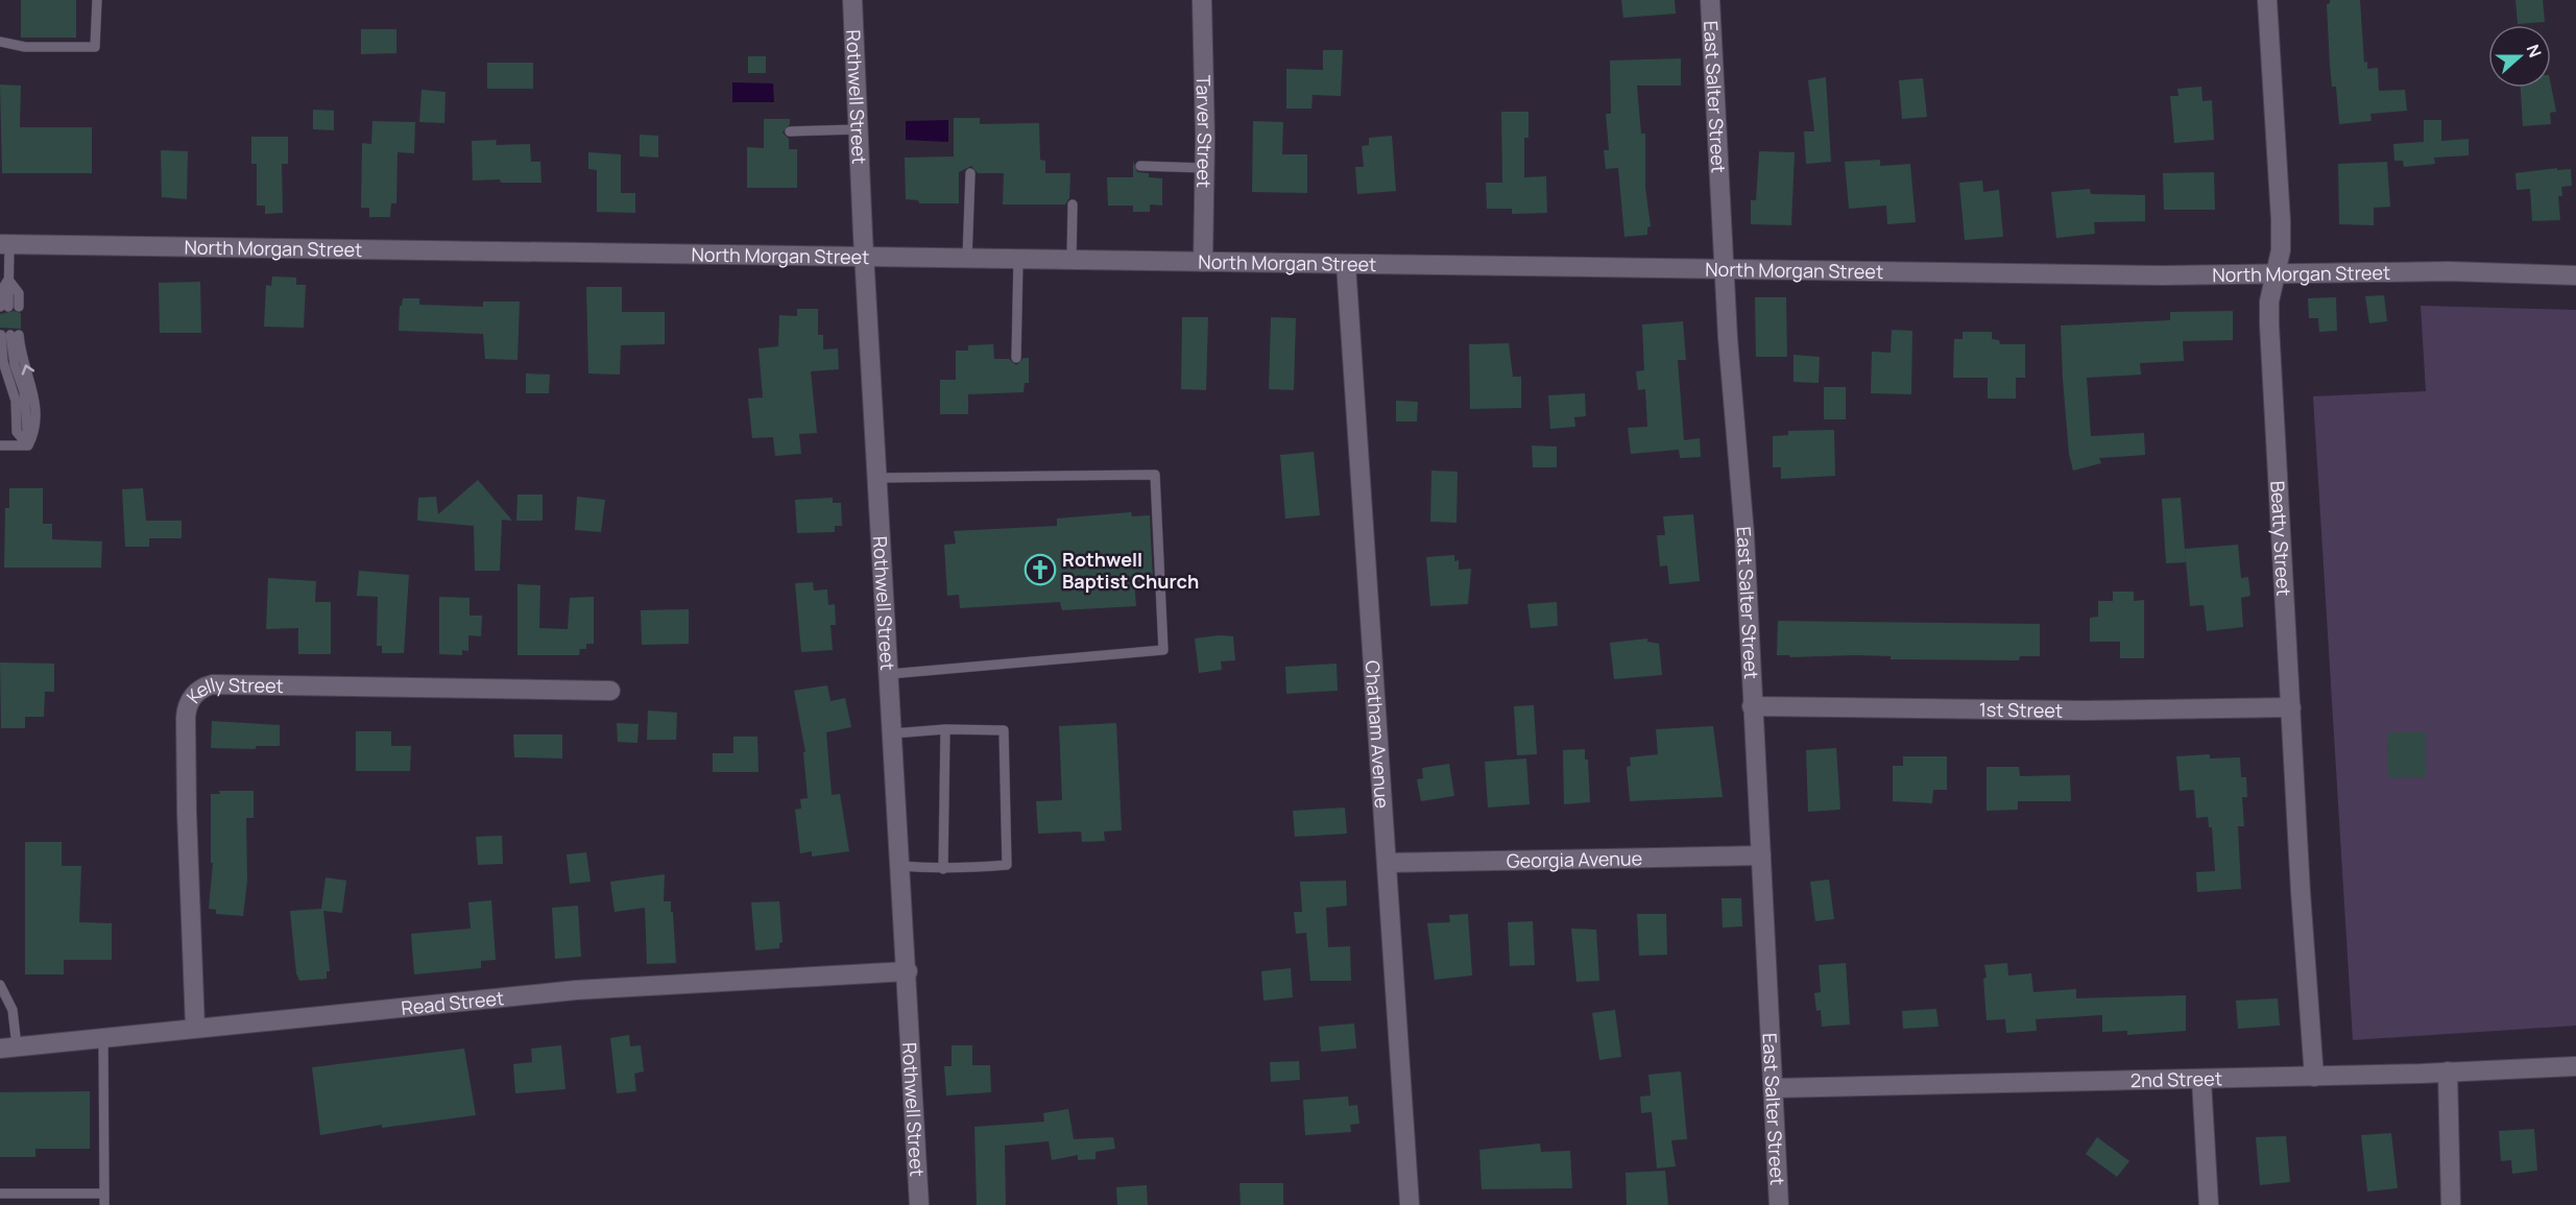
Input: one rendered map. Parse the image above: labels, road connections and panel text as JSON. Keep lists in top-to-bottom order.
{
  "streets": {
    "street": [
      "Rothwell Street",
      "East Salter Street",
      "Tarver Street",
      "North Morgan Street",
      "Beatty Street",
      "Kelly Street",
      "1st Street",
      "Chatham Avenue",
      "Georgia Avenue",
      "Read Street",
      "2nd Street"
    ]
  },
  "crossings": [
    ["Rothwell Street", "North Morgan Street"],
    ["Rothwell Street", "Read Street"],
    ["East Salter Street", "North Morgan Street"],
    ["East Salter Street", "1st Street"],
    ["East Salter Street", "Georgia Avenue"],
    ["East Salter Street", "2nd Street"],
    ["Tarver Street", "North Morgan Street"],
    ["North Morgan Street", "Beatty Street"],
    ["North Morgan Street", "Chatham Avenue"],
    ["Beatty Street", "1st Street"],
    ["Beatty Street", "2nd Street"],
    ["Kelly Street", "Read Street"],
    ["Chatham Avenue", "Georgia Avenue"]
  ],
  "places": {
    "church": ["Rothwell Baptist Church"]
  },
  "north": "right"
}
